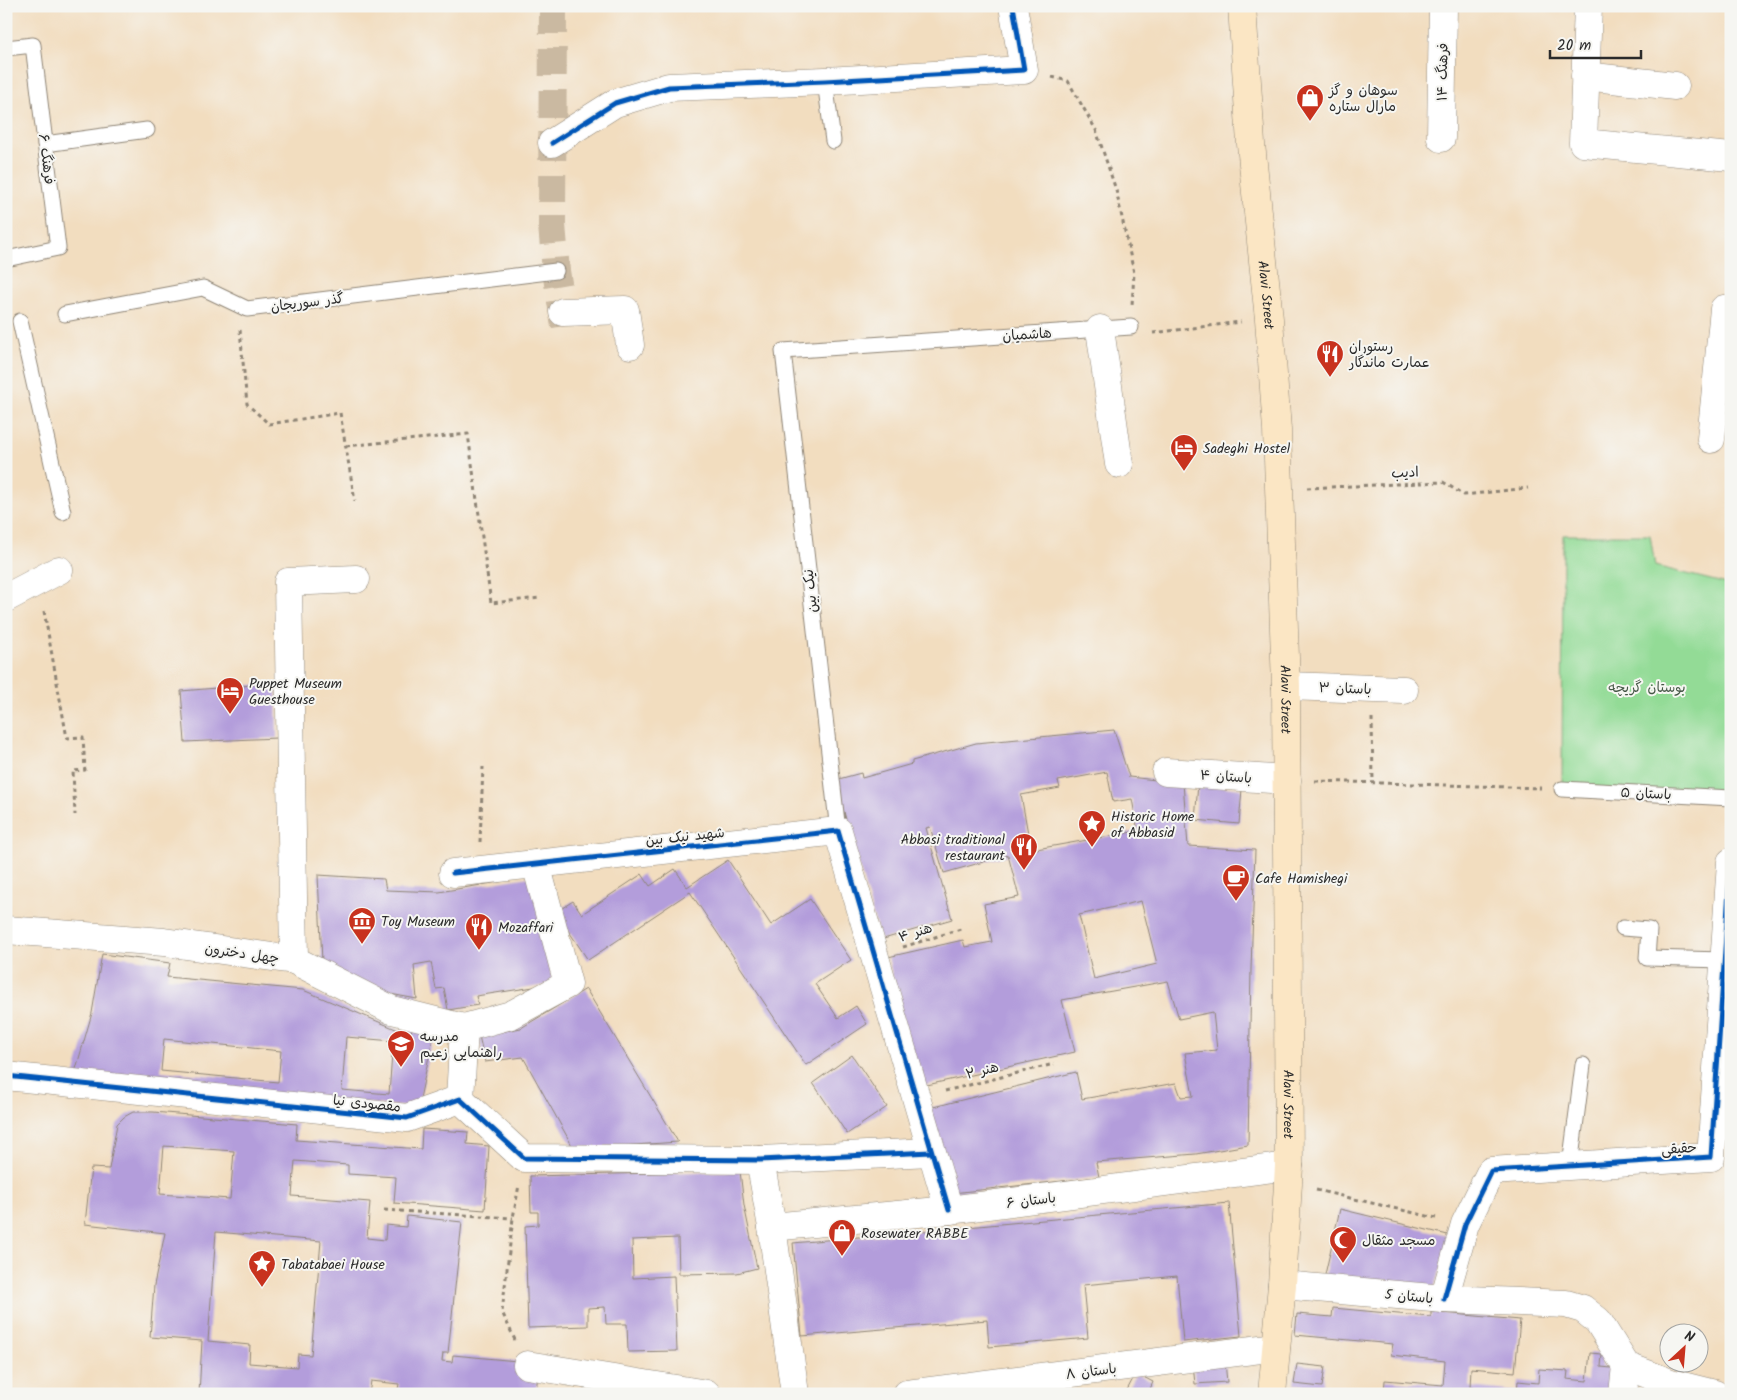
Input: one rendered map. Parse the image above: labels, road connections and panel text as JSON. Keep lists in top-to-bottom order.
{
  "streets": {
    "main road": ["Alavi Street"],
    "street": [
      "فرهنگ ۱۴",
      "باستان ۳",
      "باستان ۴",
      "شهید نیک بین",
      "چهل دخترون",
      "مقصودی نیا",
      "حقیقی",
      "باستان ۶",
      "باستان 5",
      "باستان ۸"
    ],
    "lane": [
      "فرهنگ ۶",
      "گذر سوریجان",
      "هاشمیان",
      "نیک بین",
      "باستان ۵"
    ],
    "path": ["ادیب", "هنر ۴", "هنر ۲"]
  },
  "crossings": [
    ["Alavi Street", "ادیب"],
    ["Alavi Street", "باستان ۳"],
    ["Alavi Street", "باستان ۴"],
    ["Alavi Street", "باستان ۶"],
    ["Alavi Street", "باستان 5"],
    ["Alavi Street", "باستان ۸"],
    ["هاشمیان", "نیک بین"],
    ["نیک بین", "شهید نیک بین"],
    ["حقیقی", "باستان 5"]
  ],
  "parks": ["بوستان گریچه"],
  "places": {
    "shop": ["سوهان و گز مارال ستاره", "Rosewater RABBE"],
    "restaurant": ["رستوران عمارت ماندگار", "Abbasi traditional restaurant", "Mozaffari"],
    "hotel": ["Sadeghi Hostel", "Puppet Museum Guesthouse"],
    "place": ["Historic Home of Abbasid", "Tabatabaei House"],
    "cafe": ["Cafe Hamishegi"],
    "museum": ["Toy Museum"],
    "school or university": ["مدرسه راهنمایی زعیم"],
    "mosque": ["مسجد مثقال"]
  },
  "scale_bar": "20 m",
  "north": "top right"
}
